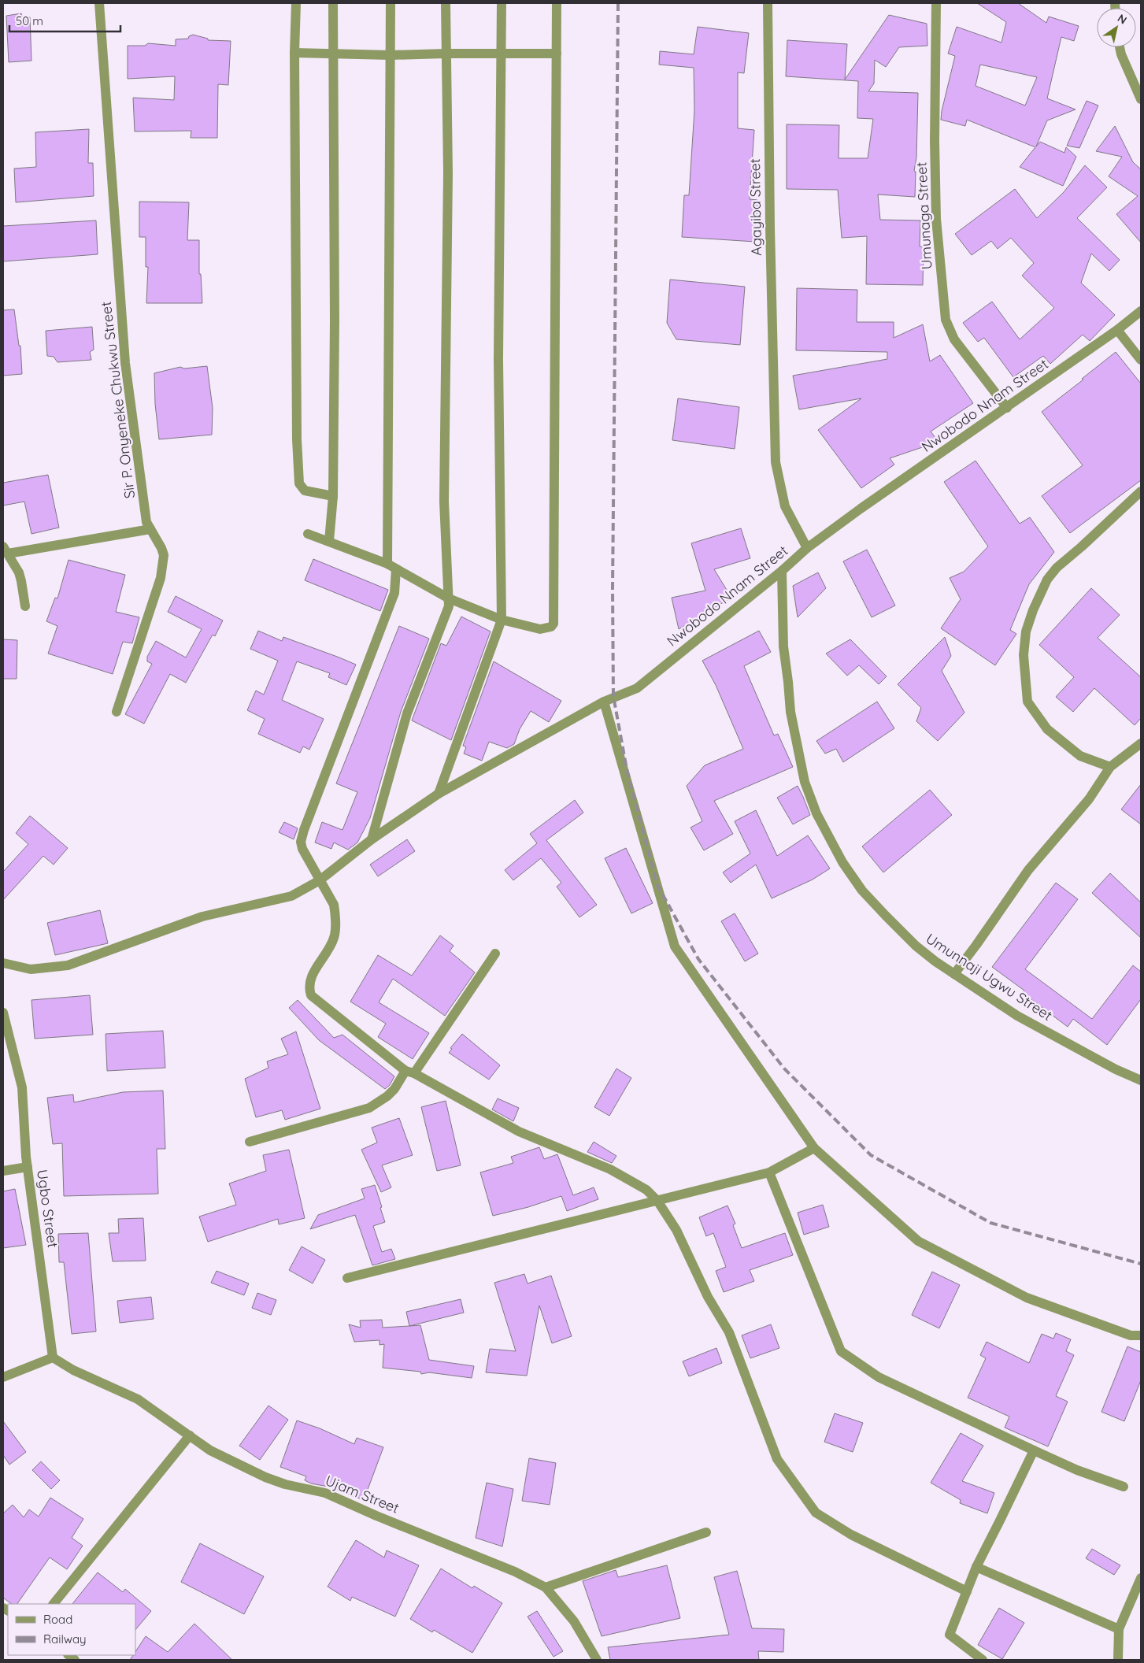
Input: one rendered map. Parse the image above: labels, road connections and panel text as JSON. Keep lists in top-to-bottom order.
{
  "streets": {
    "street": [
      "Agayiba Street",
      "Umunaga Street",
      "Sir P. Onyeneke Chukwu Street",
      "Nwobodo Nnam Street",
      "Umunnaji Ugwu Street",
      "Ugbo Street",
      "Ujam Street"
    ]
  },
  "crossings": [
    ["Agayiba Street", "Nwobodo Nnam Street"],
    ["Umunaga Street", "Nwobodo Nnam Street"],
    ["Nwobodo Nnam Street", "Umunnaji Ugwu Street"],
    ["Ugbo Street", "Ujam Street"]
  ],
  "legend": ["Road", "Railway"],
  "scale_bar": "50 m",
  "north": "top right"
}
